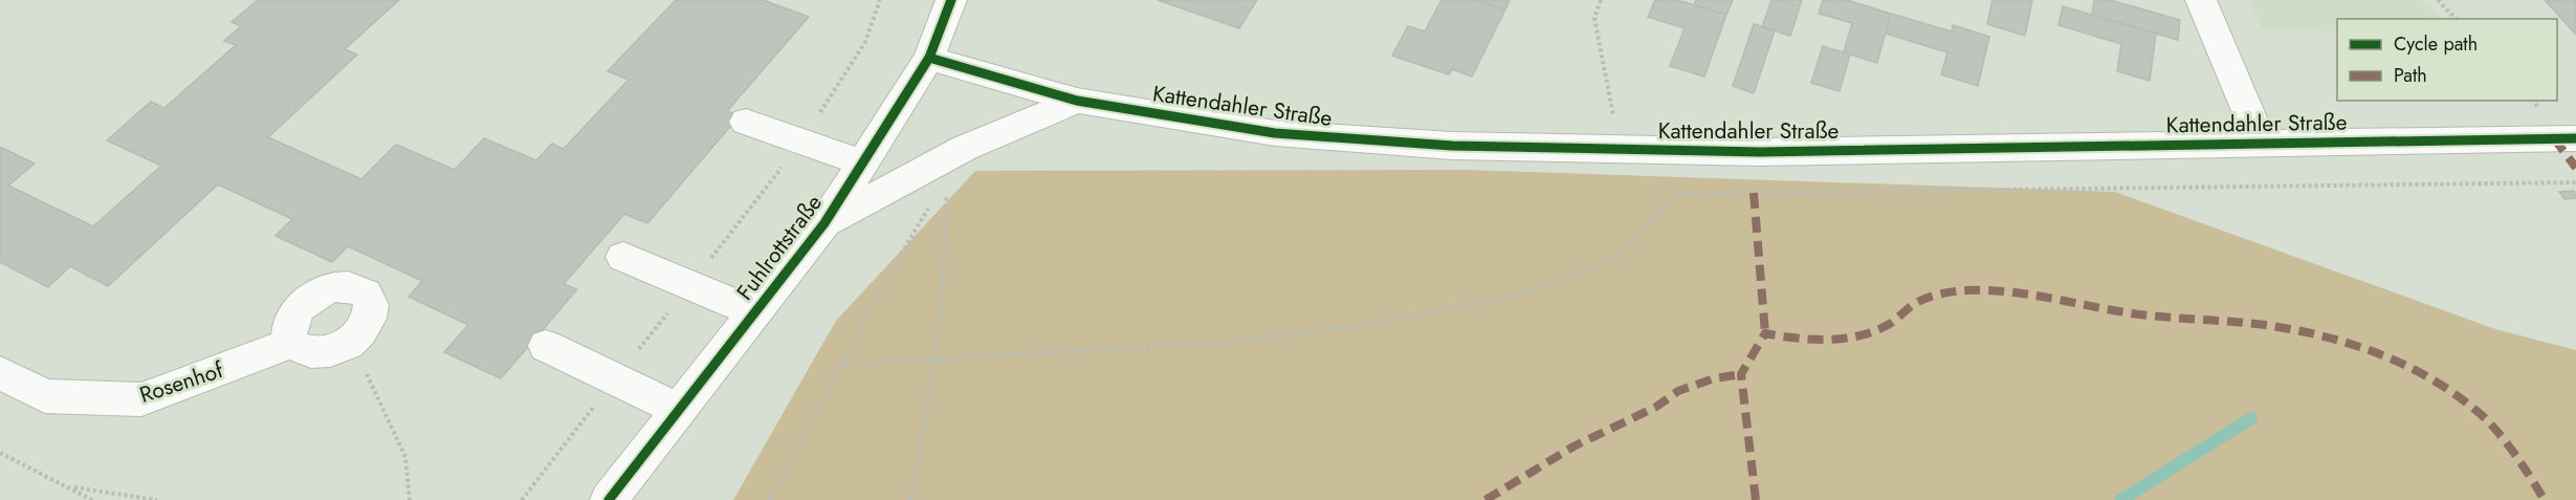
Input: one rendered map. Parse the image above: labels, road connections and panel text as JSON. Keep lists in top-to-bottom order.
{
  "streets": {
    "street": ["Kattendahler Straße", "Fuhlrottstraße", "Rosenhof"]
  },
  "crossings": [
    ["Kattendahler Straße", "Fuhlrottstraße"]
  ],
  "legend": ["Cycle path", "Path"]
}
